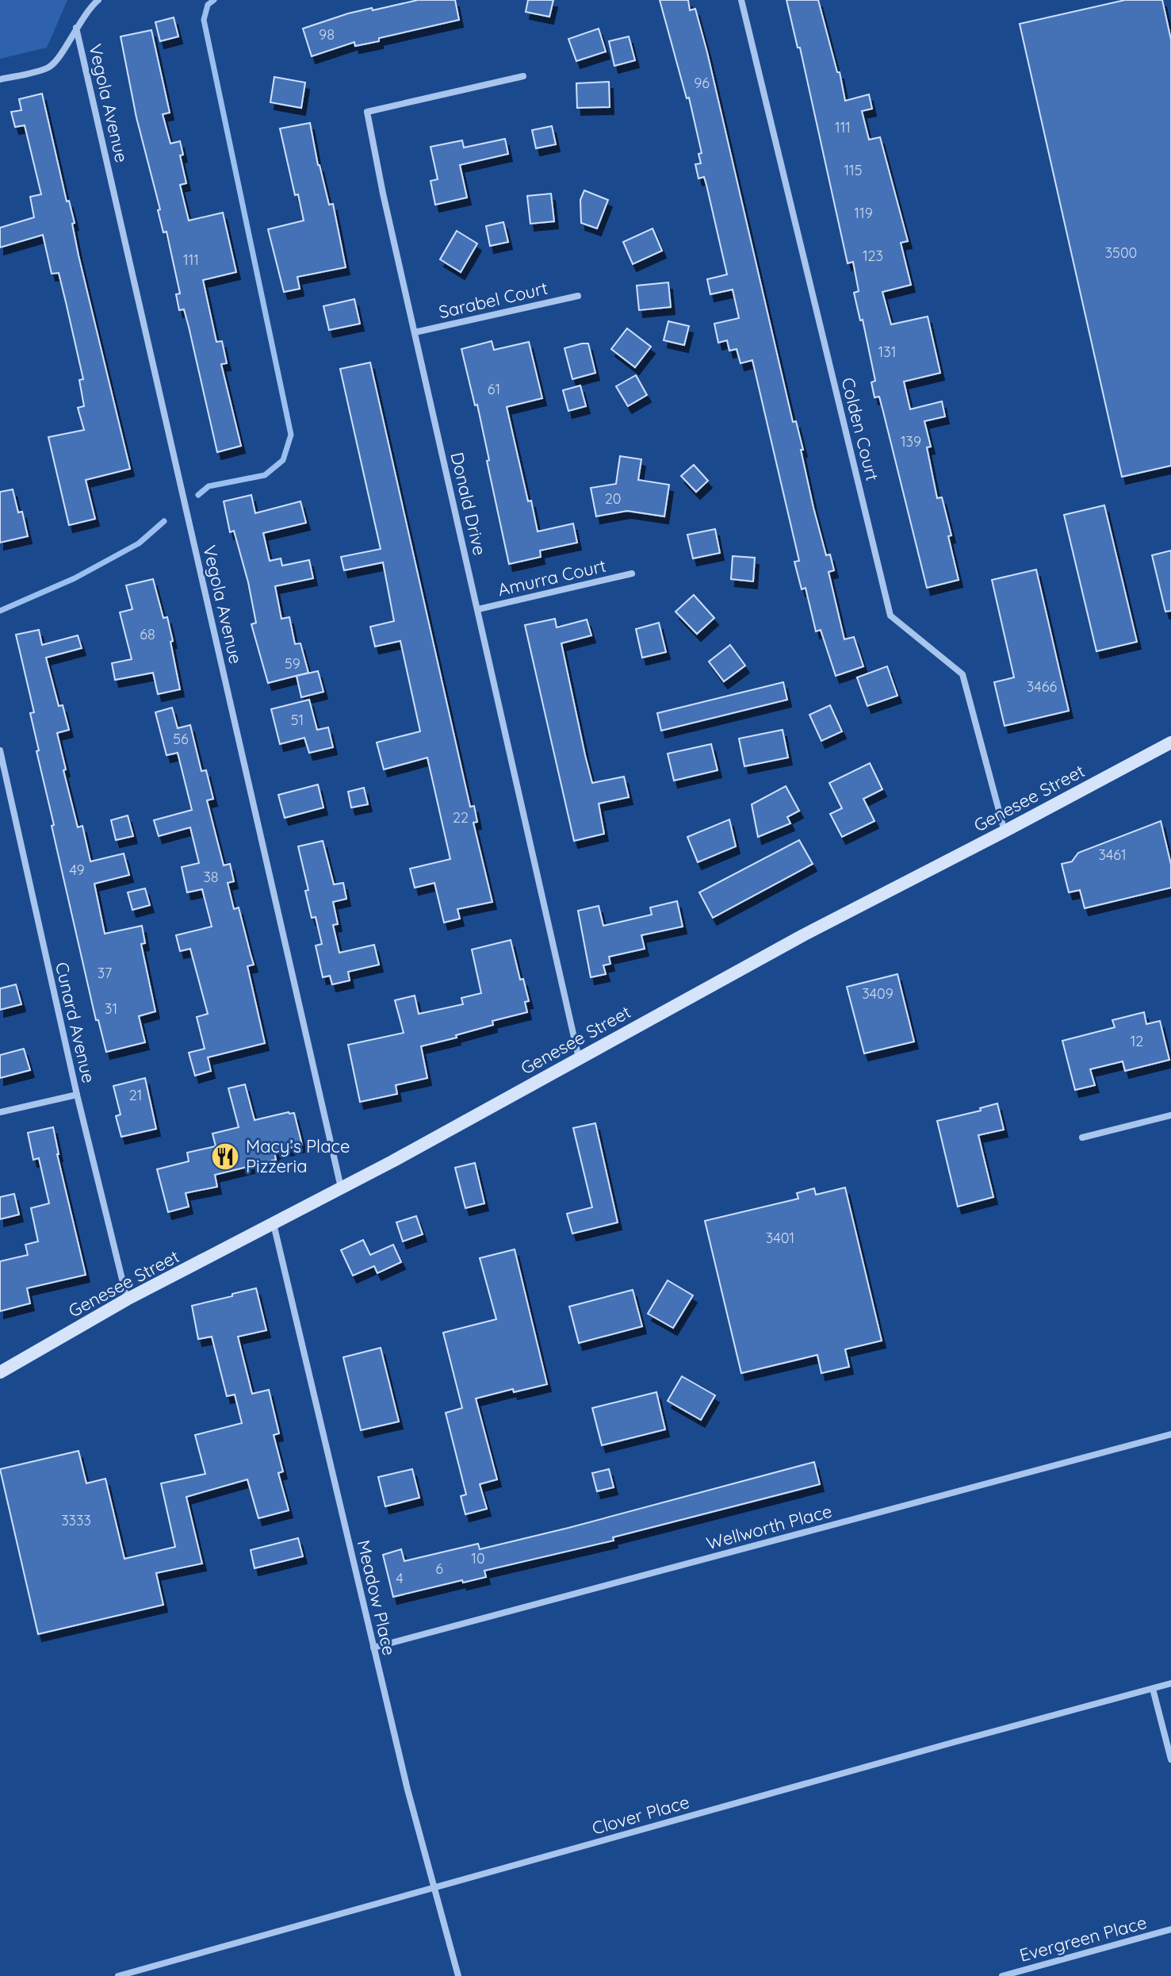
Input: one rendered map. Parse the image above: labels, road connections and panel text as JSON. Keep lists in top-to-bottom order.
{
  "streets": {
    "main road": ["Genesee Street"],
    "street": [
      "Vegola Avenue",
      "Sarabel Court",
      "Colden Court",
      "Donald Drive",
      "Amurra Court",
      "Cunard Avenue",
      "Wellworth Place",
      "Meadow Place",
      "Clover Place",
      "Evergreen Place"
    ]
  },
  "crossings": [
    ["Vegola Avenue", "Genesee Street"],
    ["Sarabel Court", "Donald Drive"],
    ["Colden Court", "Genesee Street"],
    ["Donald Drive", "Amurra Court"],
    ["Donald Drive", "Genesee Street"],
    ["Genesee Street", "Cunard Avenue"],
    ["Genesee Street", "Meadow Place"],
    ["Wellworth Place", "Meadow Place"],
    ["Meadow Place", "Clover Place"]
  ],
  "places": {
    "restaurant": ["Macy’s Place Pizzeria"]
  },
  "house_numbers": [
    "98",
    "96",
    "111",
    "115",
    "119",
    "3500",
    "123",
    "111",
    "131",
    "61",
    "139",
    "20",
    "68",
    "59",
    "3466",
    "51",
    "56",
    "22",
    "3461",
    "49",
    "38",
    "37",
    "3409",
    "31",
    "12",
    "21",
    "3401",
    "3333",
    "10",
    "6",
    "4"
  ]
}
